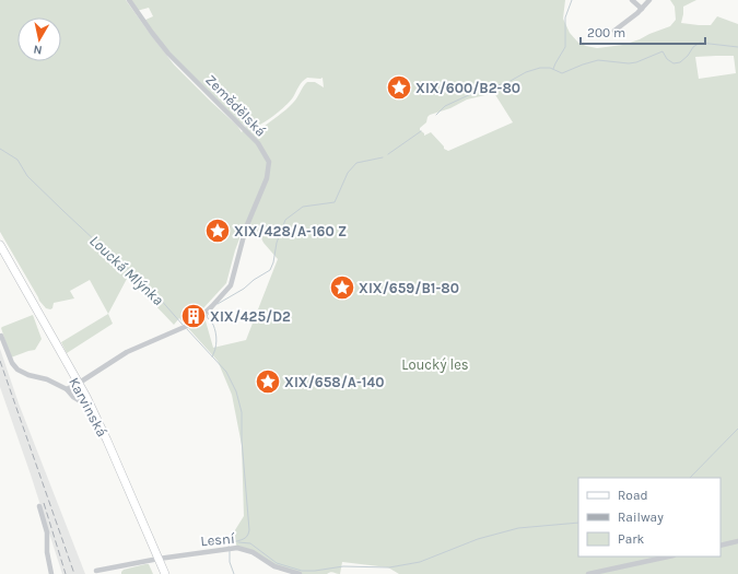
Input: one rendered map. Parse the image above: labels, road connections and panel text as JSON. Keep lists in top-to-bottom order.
{
  "streets": {
    "main road": ["Karvinská"],
    "street": ["Zemědělská", "Lesní"]
  },
  "crossings": [
    ["Zemědělská", "Karvinská"],
    ["Karvinská", "Lesní"]
  ],
  "water": ["Loucká Mlýnka"],
  "parks": ["Loucký les"],
  "places": {
    "place": [
      "XIX/600/B2-80",
      "XIX/428/A-160 Z",
      "XIX/659/B1-80",
      "XIX/658/A-140"
    ],
    "building": ["XIX/425/D2"]
  },
  "legend": ["Road", "Railway", "Park"],
  "scale_bar": "200 m",
  "north": "bottom"
}
